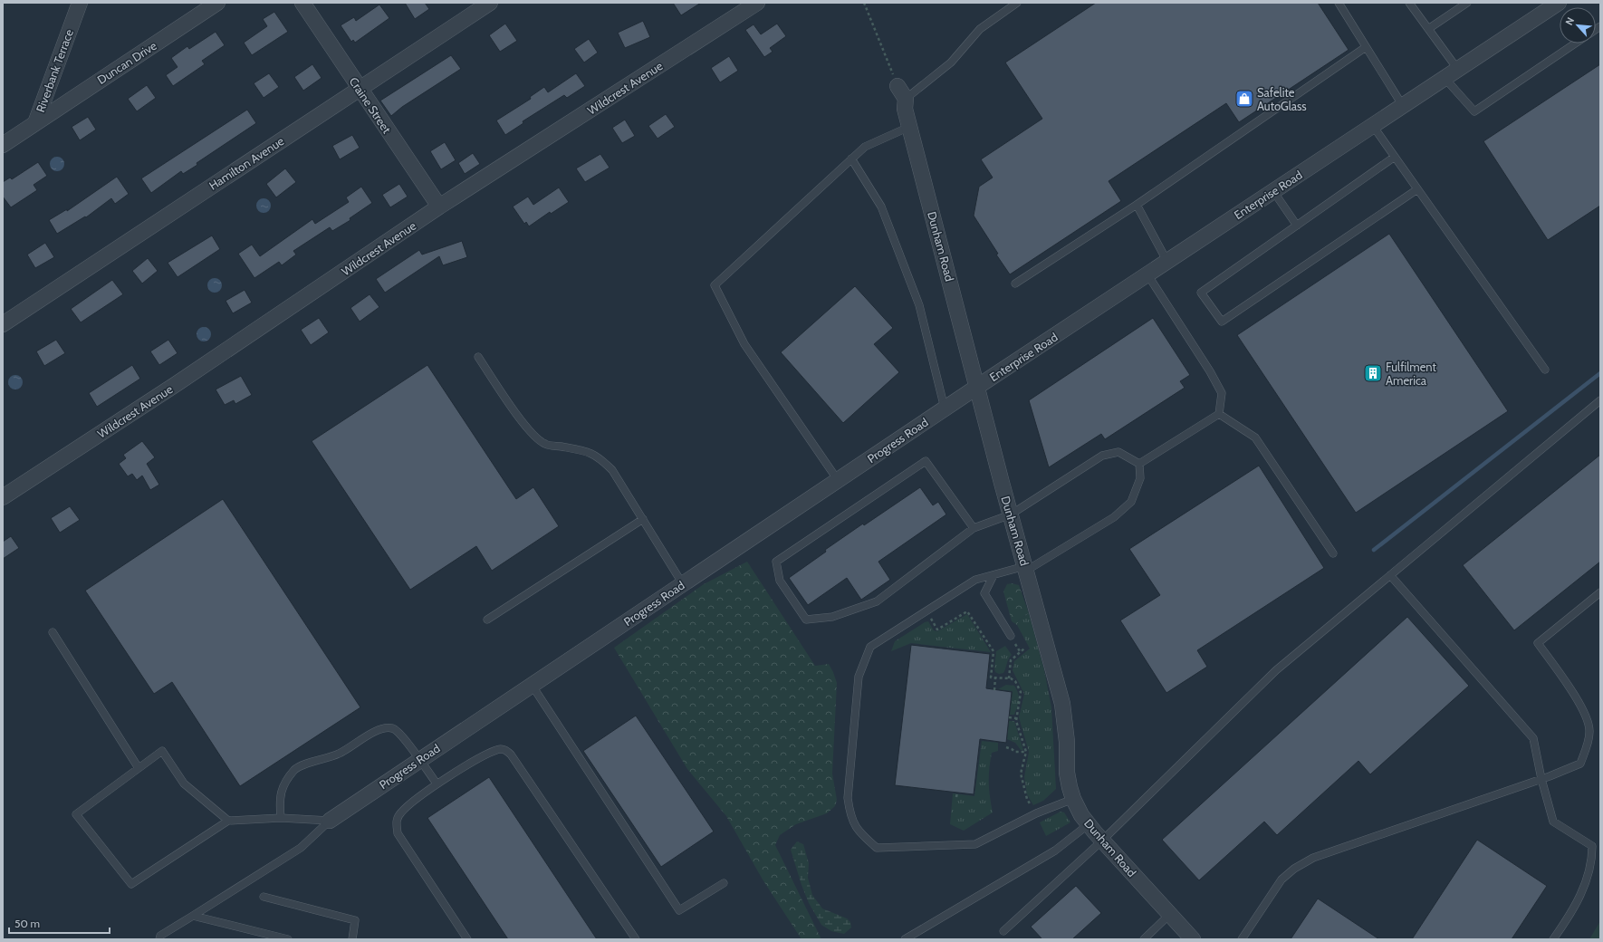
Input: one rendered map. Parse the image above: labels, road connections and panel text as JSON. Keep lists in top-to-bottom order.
{
  "streets": {
    "street": [
      "Duncan Drive",
      "Riverbank Terrace",
      "Wildcrest Avenue",
      "Craine Street",
      "Hamilton Avenue",
      "Enterprise Road",
      "Dunham Road",
      "Progress Road"
    ]
  },
  "crossings": [
    ["Duncan Drive", "Riverbank Terrace"],
    ["Wildcrest Avenue", "Craine Street"],
    ["Craine Street", "Hamilton Avenue"],
    ["Enterprise Road", "Dunham Road"],
    ["Enterprise Road", "Progress Road"],
    ["Dunham Road", "Progress Road"]
  ],
  "places": {
    "shop": ["Safelite AutoGlass"],
    "building": ["Fulfilment America"]
  },
  "scale_bar": "50 m",
  "north": "top left"
}
